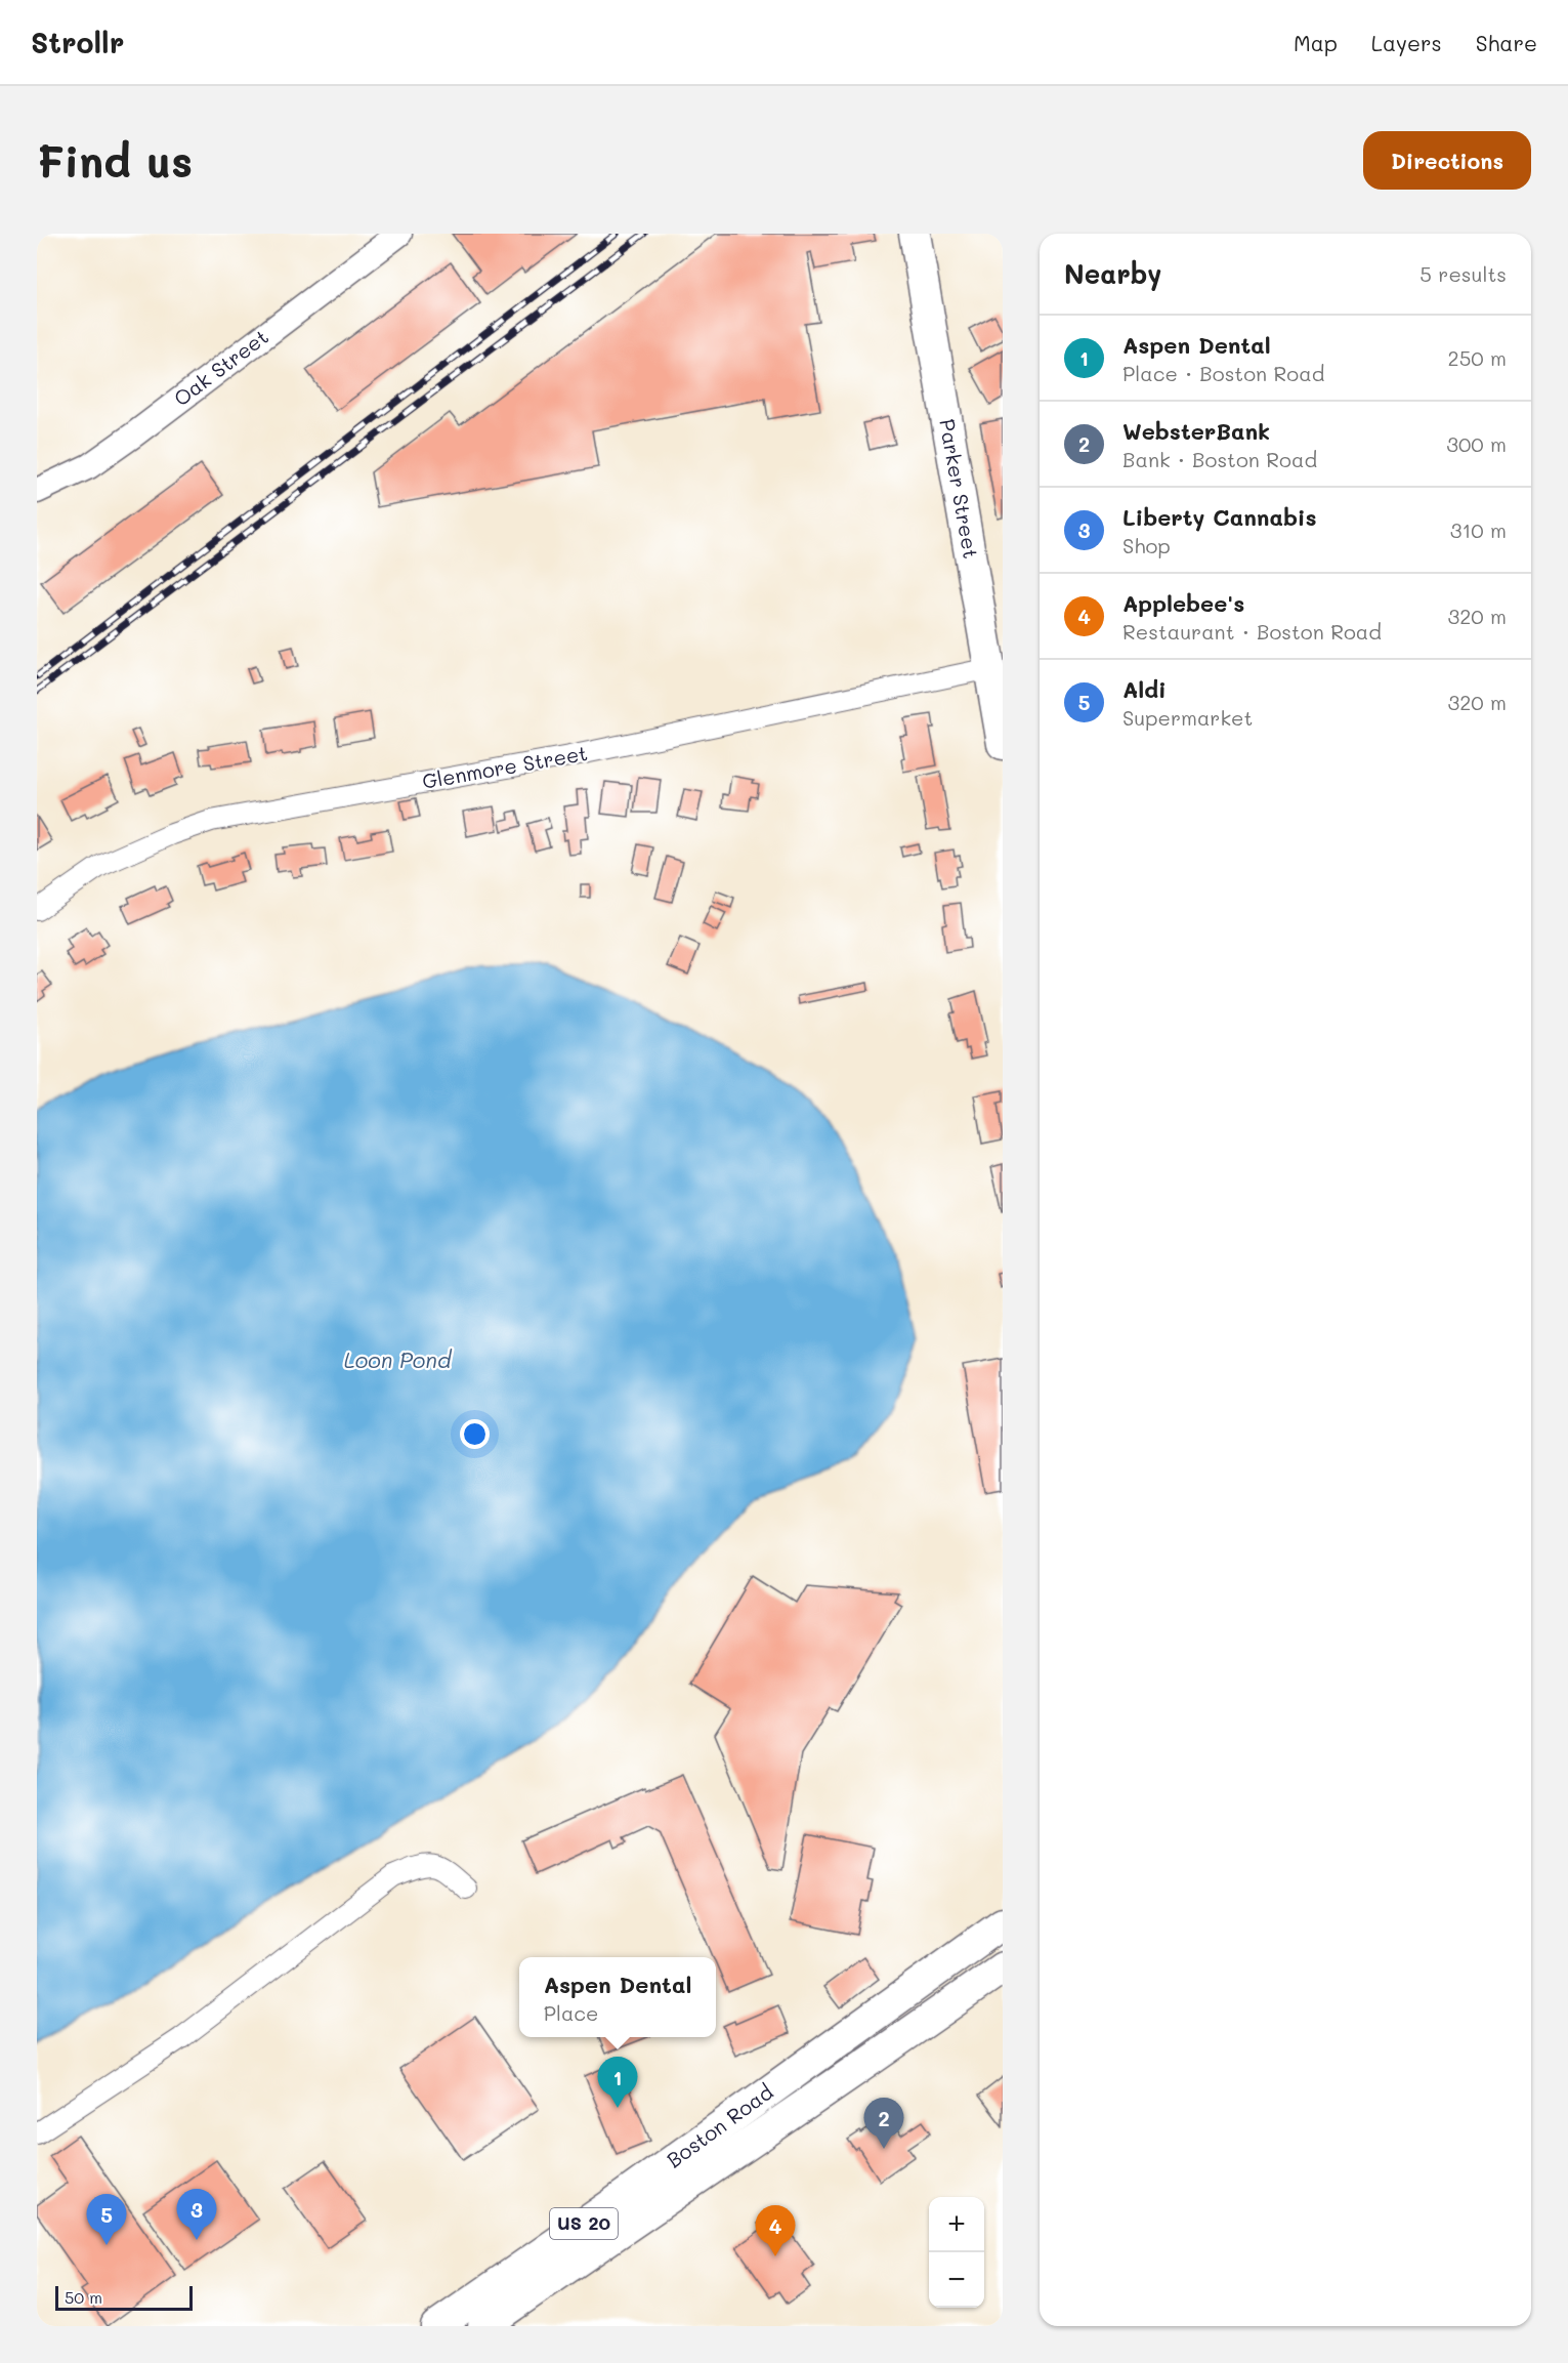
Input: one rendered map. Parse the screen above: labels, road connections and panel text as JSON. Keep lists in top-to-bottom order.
{
  "streets": {
    "main road": ["Parker Street", "Boston Road", "US 20"],
    "street": ["Oak Street", "Glenmore Street"]
  },
  "crossings": [
    ["Parker Street", "Glenmore Street"]
  ],
  "water": ["Loon Pond"],
  "scale_bar": "50 m",
  "page": {
    "header": "Strollr",
    "nav": ["Map", "Layers", "Share"],
    "buttons": "Directions",
    "title": "Find us",
    "heading": ["Nearby", "5 results"],
    "list": [
      {
        "mark": "1",
        "name": "Aspen Dental",
        "note": "Place · Boston Road",
        "value": "250 m"
      },
      {
        "mark": "2",
        "name": "WebsterBank",
        "note": "Bank · Boston Road",
        "value": "300 m"
      },
      {
        "mark": "3",
        "name": "Liberty Cannabis",
        "note": "Shop",
        "value": "310 m"
      },
      {
        "mark": "4",
        "name": "Applebee's",
        "note": "Restaurant · Boston Road",
        "value": "320 m"
      },
      {
        "mark": "5",
        "name": "Aldi",
        "note": "Supermarket",
        "value": "320 m"
      }
    ],
    "popup": ["Aspen Dental", "Place"],
    "pins": [
      "1",
      "2",
      "3",
      "5",
      "4"
    ],
    "map_buttons": ["+", "−"],
    "scale": "50 m"
  }
}
